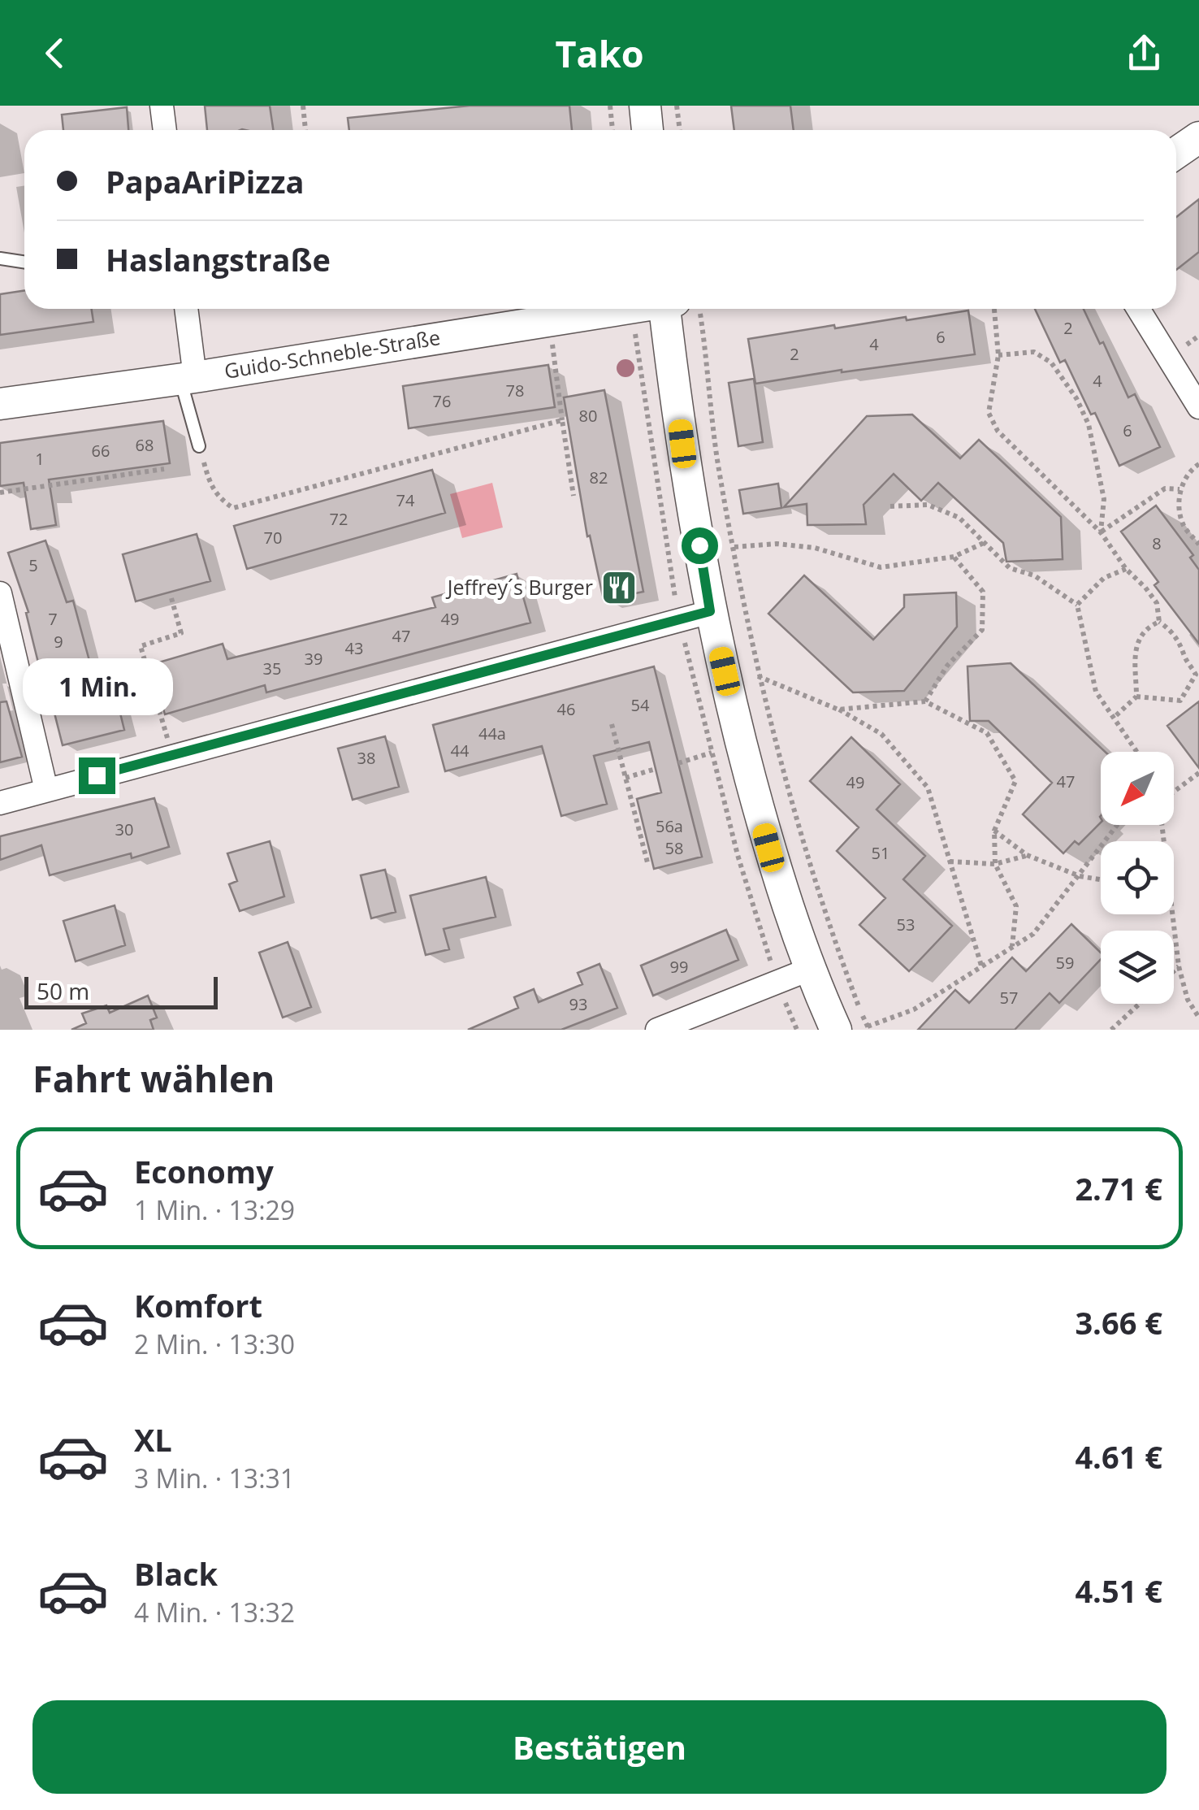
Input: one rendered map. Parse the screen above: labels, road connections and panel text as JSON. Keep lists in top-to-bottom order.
{
  "streets": {
    "street": ["Guido-Schneble-Straße"]
  },
  "places": {
    "restaurant": ["Jeffrey´s Burger"]
  },
  "house_numbers": [
    "2",
    "6",
    "4",
    "2",
    "4",
    "78",
    "76",
    "80",
    "6",
    "68",
    "66",
    "1",
    "82",
    "74",
    "72",
    "70",
    "8",
    "5",
    "7",
    "49",
    "47",
    "9",
    "43",
    "39",
    "35",
    "54",
    "46",
    "44a",
    "44",
    "38",
    "47",
    "49",
    "56a",
    "30",
    "58",
    "51",
    "53",
    "59",
    "99",
    "57",
    "93"
  ],
  "scale_bar": "50 m",
  "north": "bottom left",
  "page": {
    "header": "Tako",
    "banner": ["PapaAriPizza", "Haslangstraße"],
    "bubble": "1 Min.",
    "scale": "50 m",
    "heading": "Fahrt wählen",
    "list": [
      {
        "name": "Economy",
        "note": "1 Min. · 13:29",
        "value": "2.71 €"
      },
      {
        "name": "Komfort",
        "note": "2 Min. · 13:30",
        "value": "3.66 €"
      },
      {
        "name": "XL",
        "note": "3 Min. · 13:31",
        "value": "4.61 €"
      },
      {
        "name": "Black",
        "note": "4 Min. · 13:32",
        "value": "4.51 €"
      }
    ],
    "buttons": "Bestätigen"
  }
}
